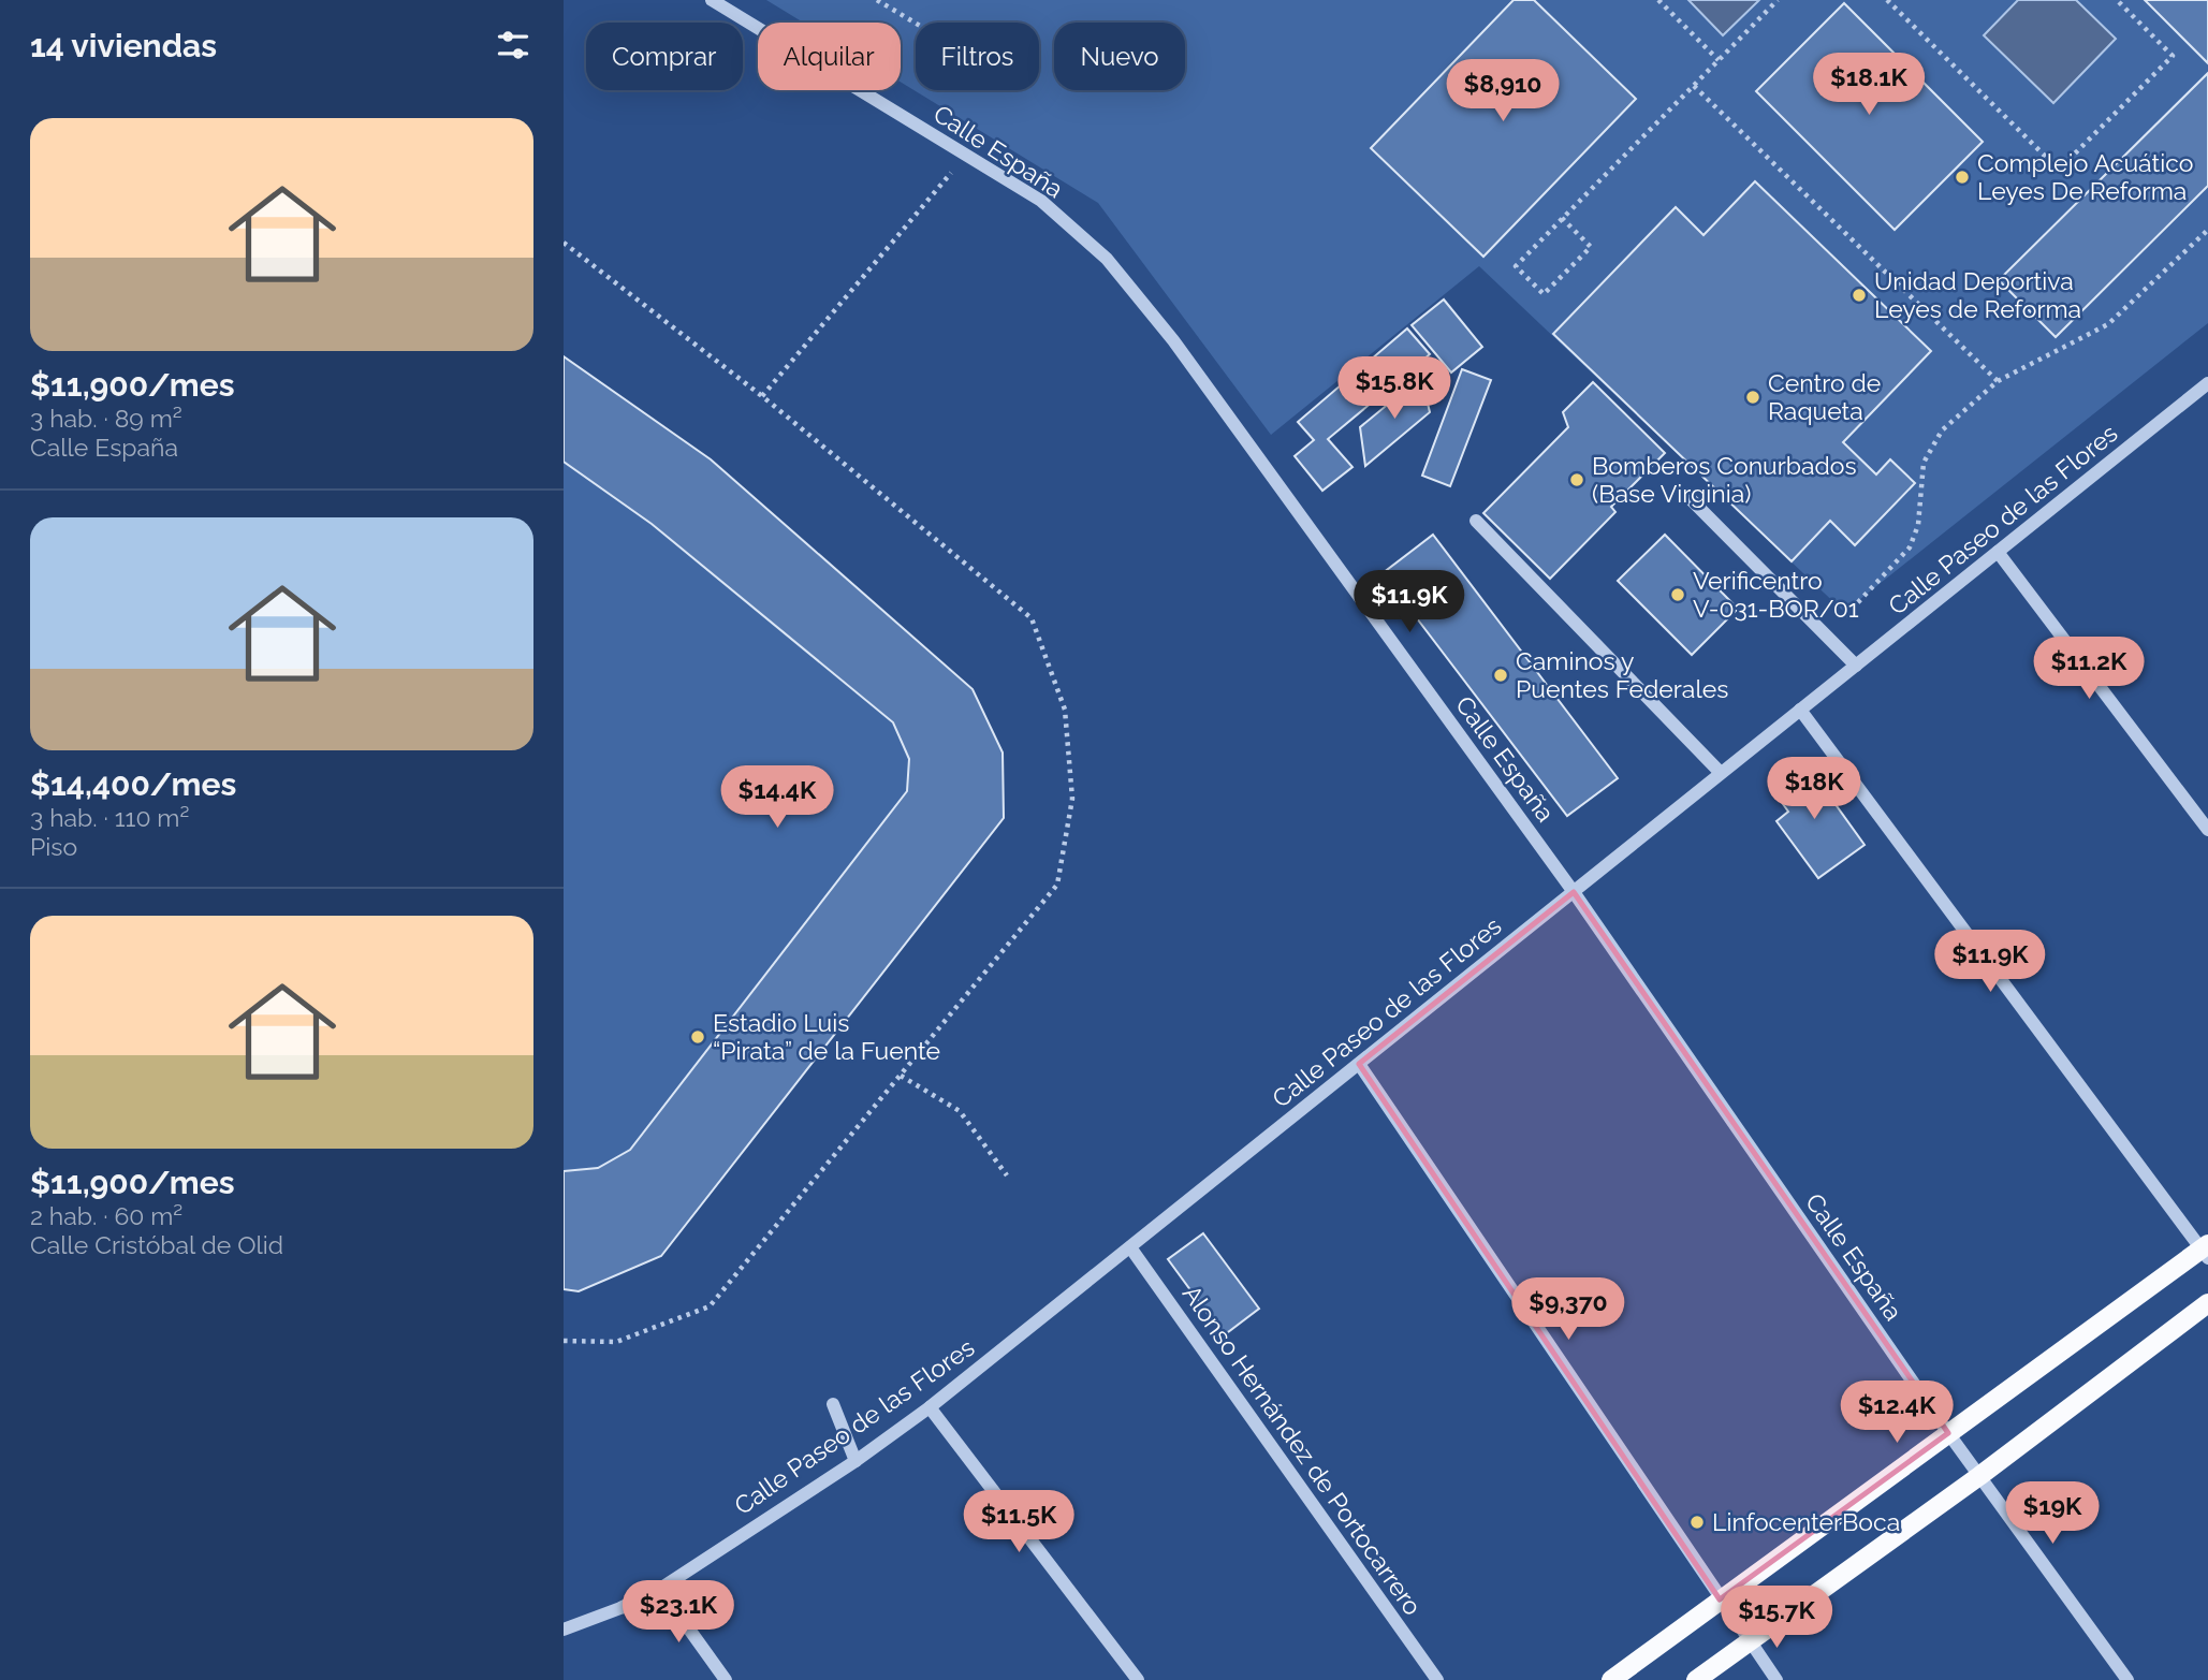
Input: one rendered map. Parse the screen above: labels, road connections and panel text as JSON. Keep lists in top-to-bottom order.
{
  "streets": {
    "street": ["Calle España", "Calle Paseo de las Flores", "Alonso Hernández de Portocarrero"]
  },
  "crossings": [
    ["Calle España", "Calle Paseo de las Flores"],
    ["Calle Paseo de las Flores", "Alonso Hernández de Portocarrero"]
  ],
  "places": [
    "Complejo Acuático Leyes De Reforma",
    "Unidad Deportiva Leyes de Reforma",
    "Centro de Raqueta",
    "Bomberos Conurbados (Base Virginia)",
    "Verificentro V-031-BOR/01",
    "Caminos y Puentes Federales",
    "Estadio Luis “Pirata” de la Fuente",
    "LinfocenterBoca"
  ],
  "page": {
    "heading": "14 viviendas",
    "chip": [
      "Comprar",
      "Alquilar",
      "Filtros",
      "Nuevo"
    ],
    "price": [
      "$18.1K",
      "$8,910",
      "$15.8K",
      "$11.9K",
      "$11.2K",
      "$18K",
      "$14.4K",
      "$11.9K",
      "$9,370",
      "$12.4K",
      "$19K",
      "$11.5K",
      "$23.1K",
      "$15.7K"
    ],
    "list": [
      {
        "name": "$11,900/mes",
        "note": "3 hab. · 89 m² · Calle España"
      },
      {
        "name": "$14,400/mes",
        "note": "3 hab. · 110 m² · Piso"
      },
      {
        "name": "$11,900/mes",
        "note": "2 hab. · 60 m² · Calle Cristóbal de Olid"
      }
    ]
  }
}
